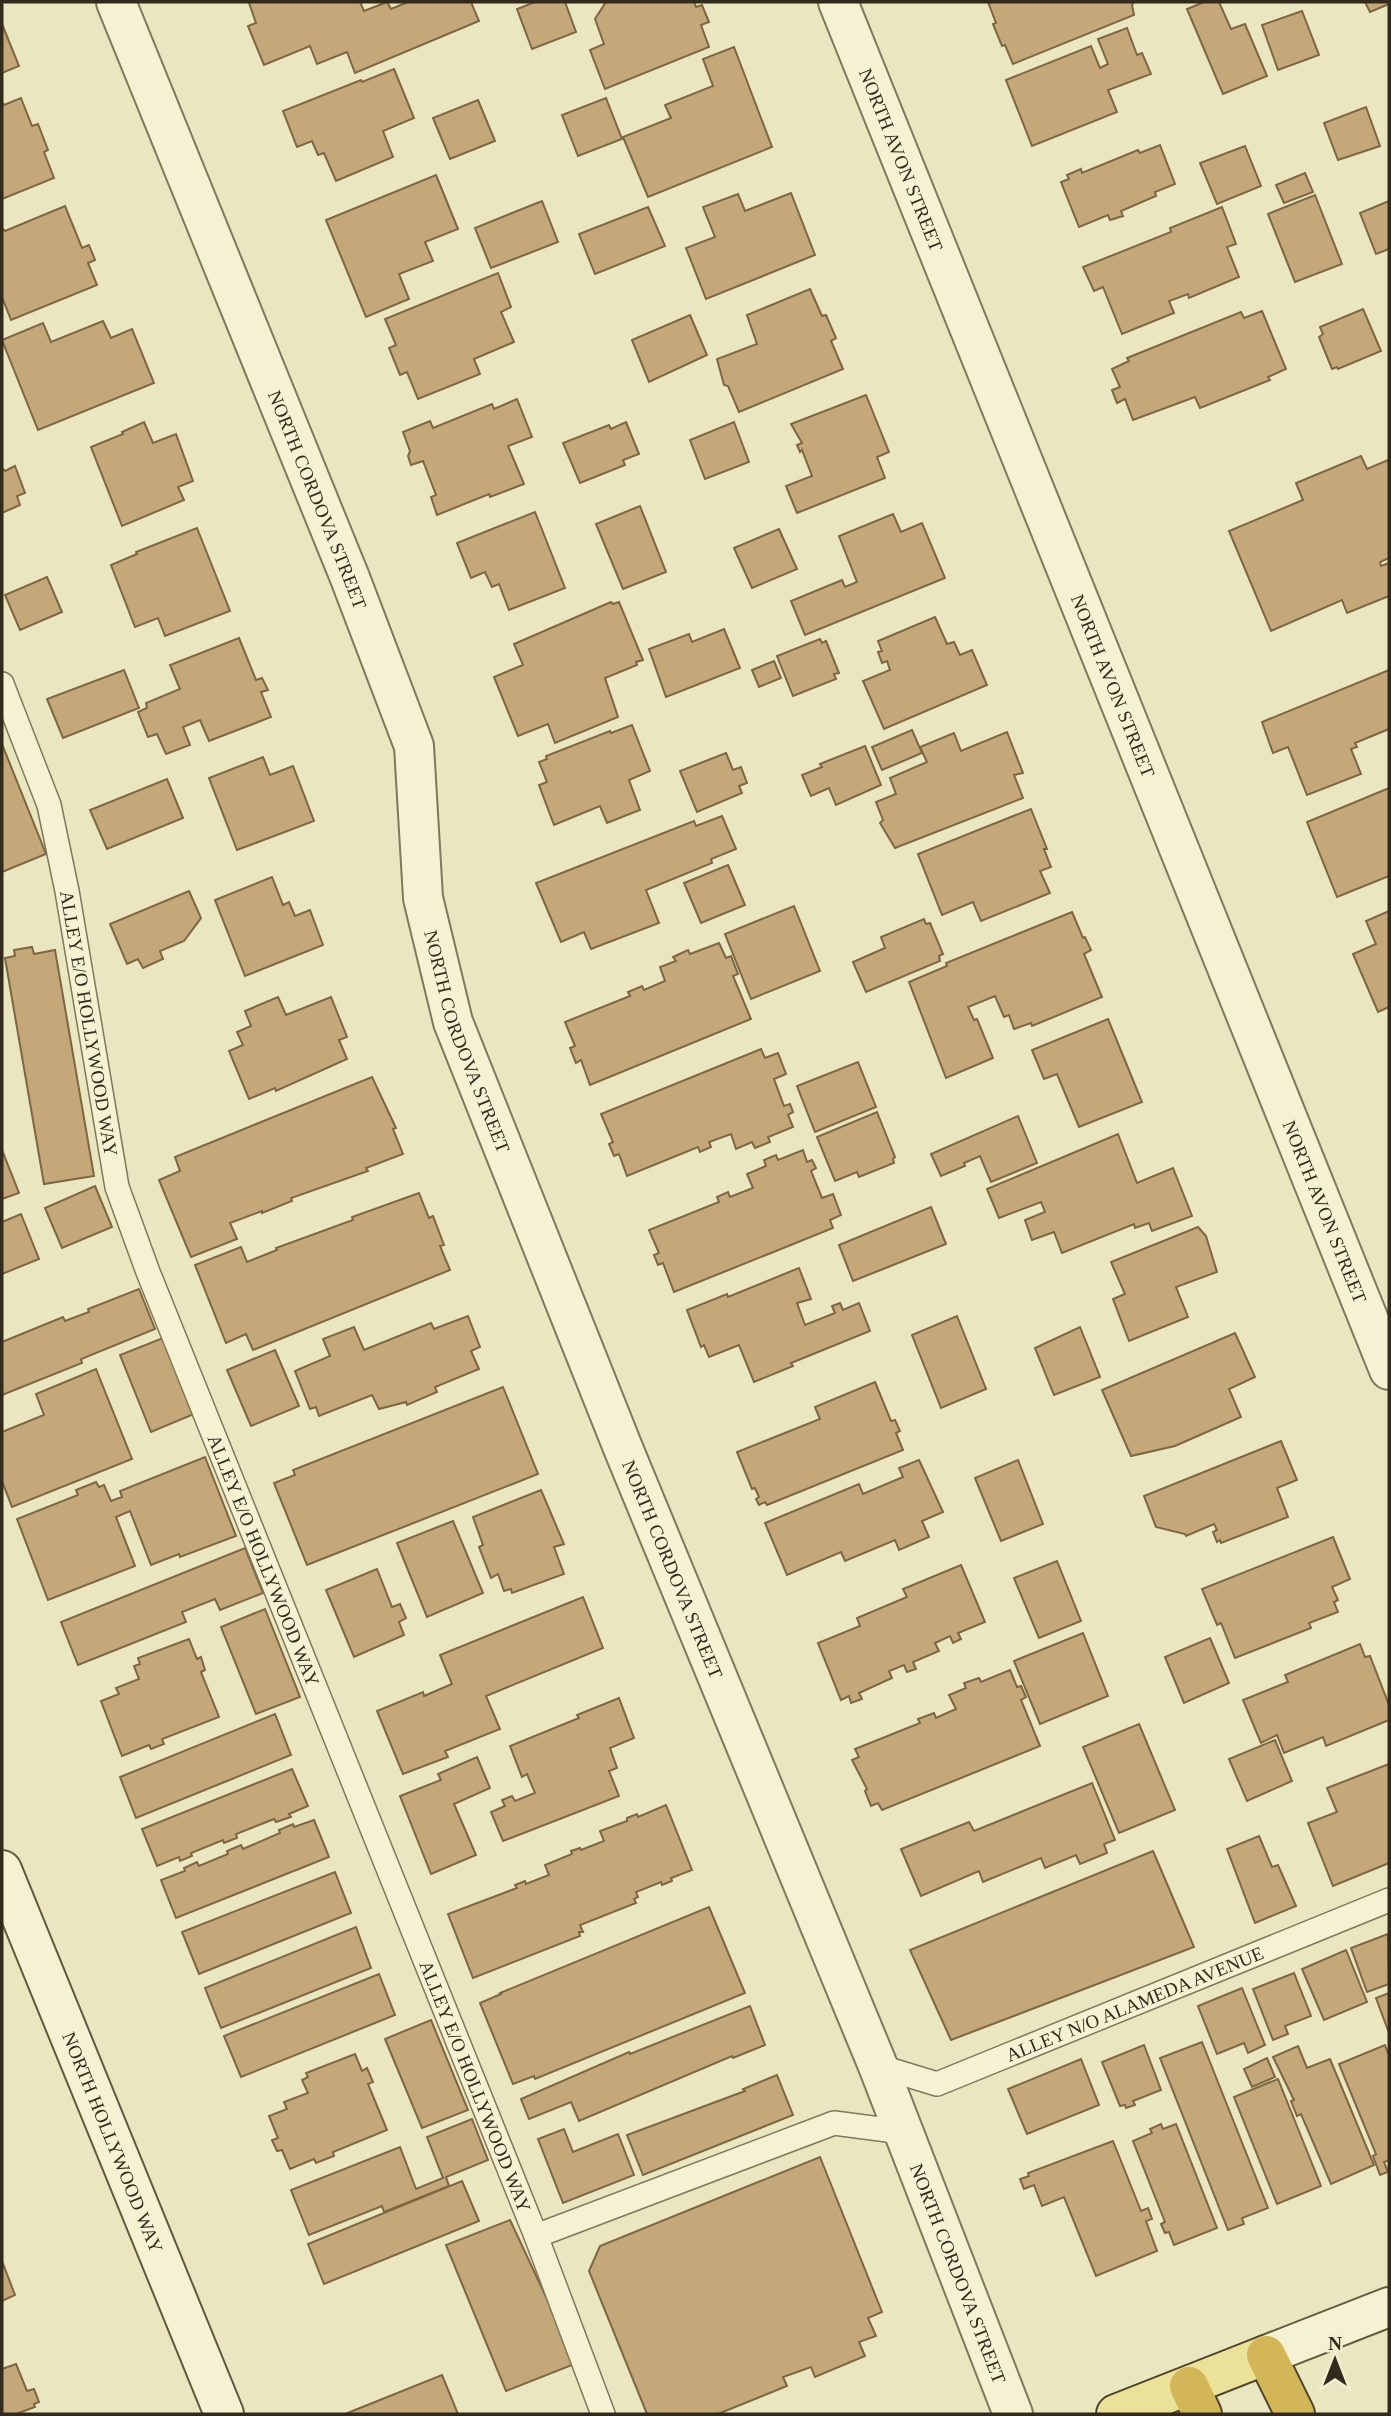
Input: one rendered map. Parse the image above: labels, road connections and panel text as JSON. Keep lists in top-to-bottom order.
{
  "streets": {
    "street": ["NORTH AVON STREET", "NORTH CORDOVA STREET", "NORTH HOLLYWOOD WAY"],
    "lane": ["ALLEY E/O HOLLYWOOD WAY", "ALLEY N/O ALAMEDA AVENUE"]
  },
  "crossings": [
    ["NORTH CORDOVA STREET", "ALLEY N/O ALAMEDA AVENUE"]
  ],
  "north": "top"
}
